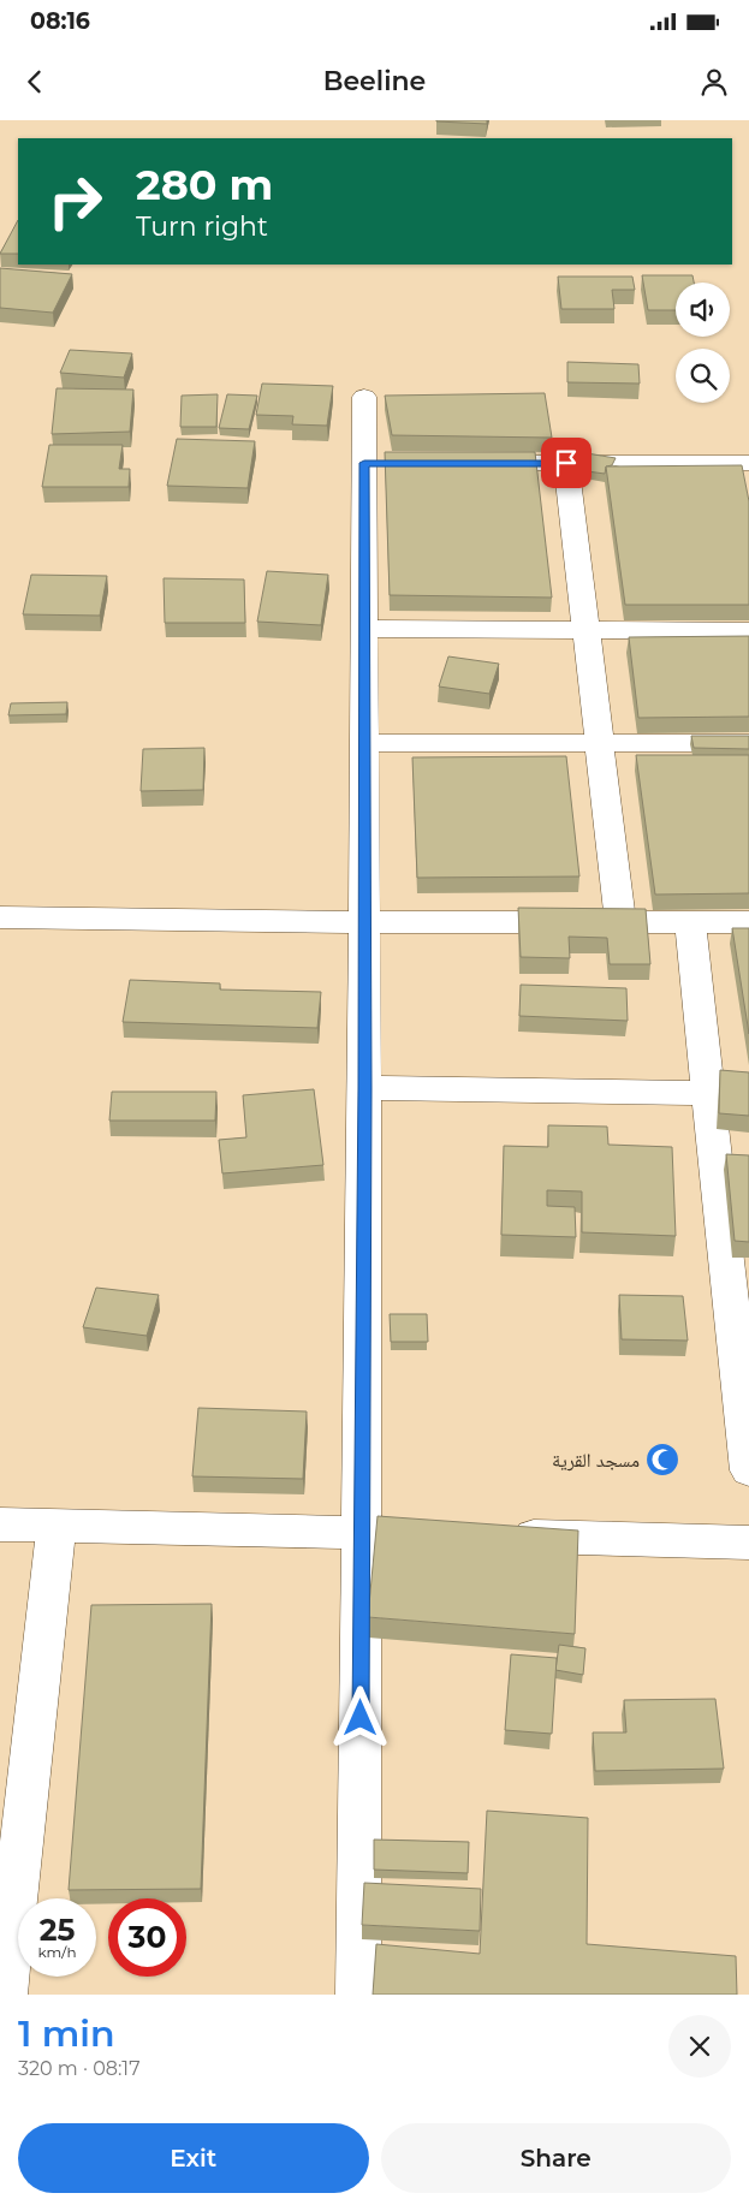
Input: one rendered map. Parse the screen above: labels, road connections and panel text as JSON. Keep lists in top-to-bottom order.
{
  "places": {
    "mosque": ["مسجد القرية"]
  },
  "page": {
    "status": "08:16",
    "header": "Beeline",
    "turn": ["280 m", "Turn right"],
    "speed": "25 km/h",
    "limit": "30",
    "heading": ["1 min", "320 m · 08:17"],
    "buttons": ["Exit", "Share"]
  }
}
